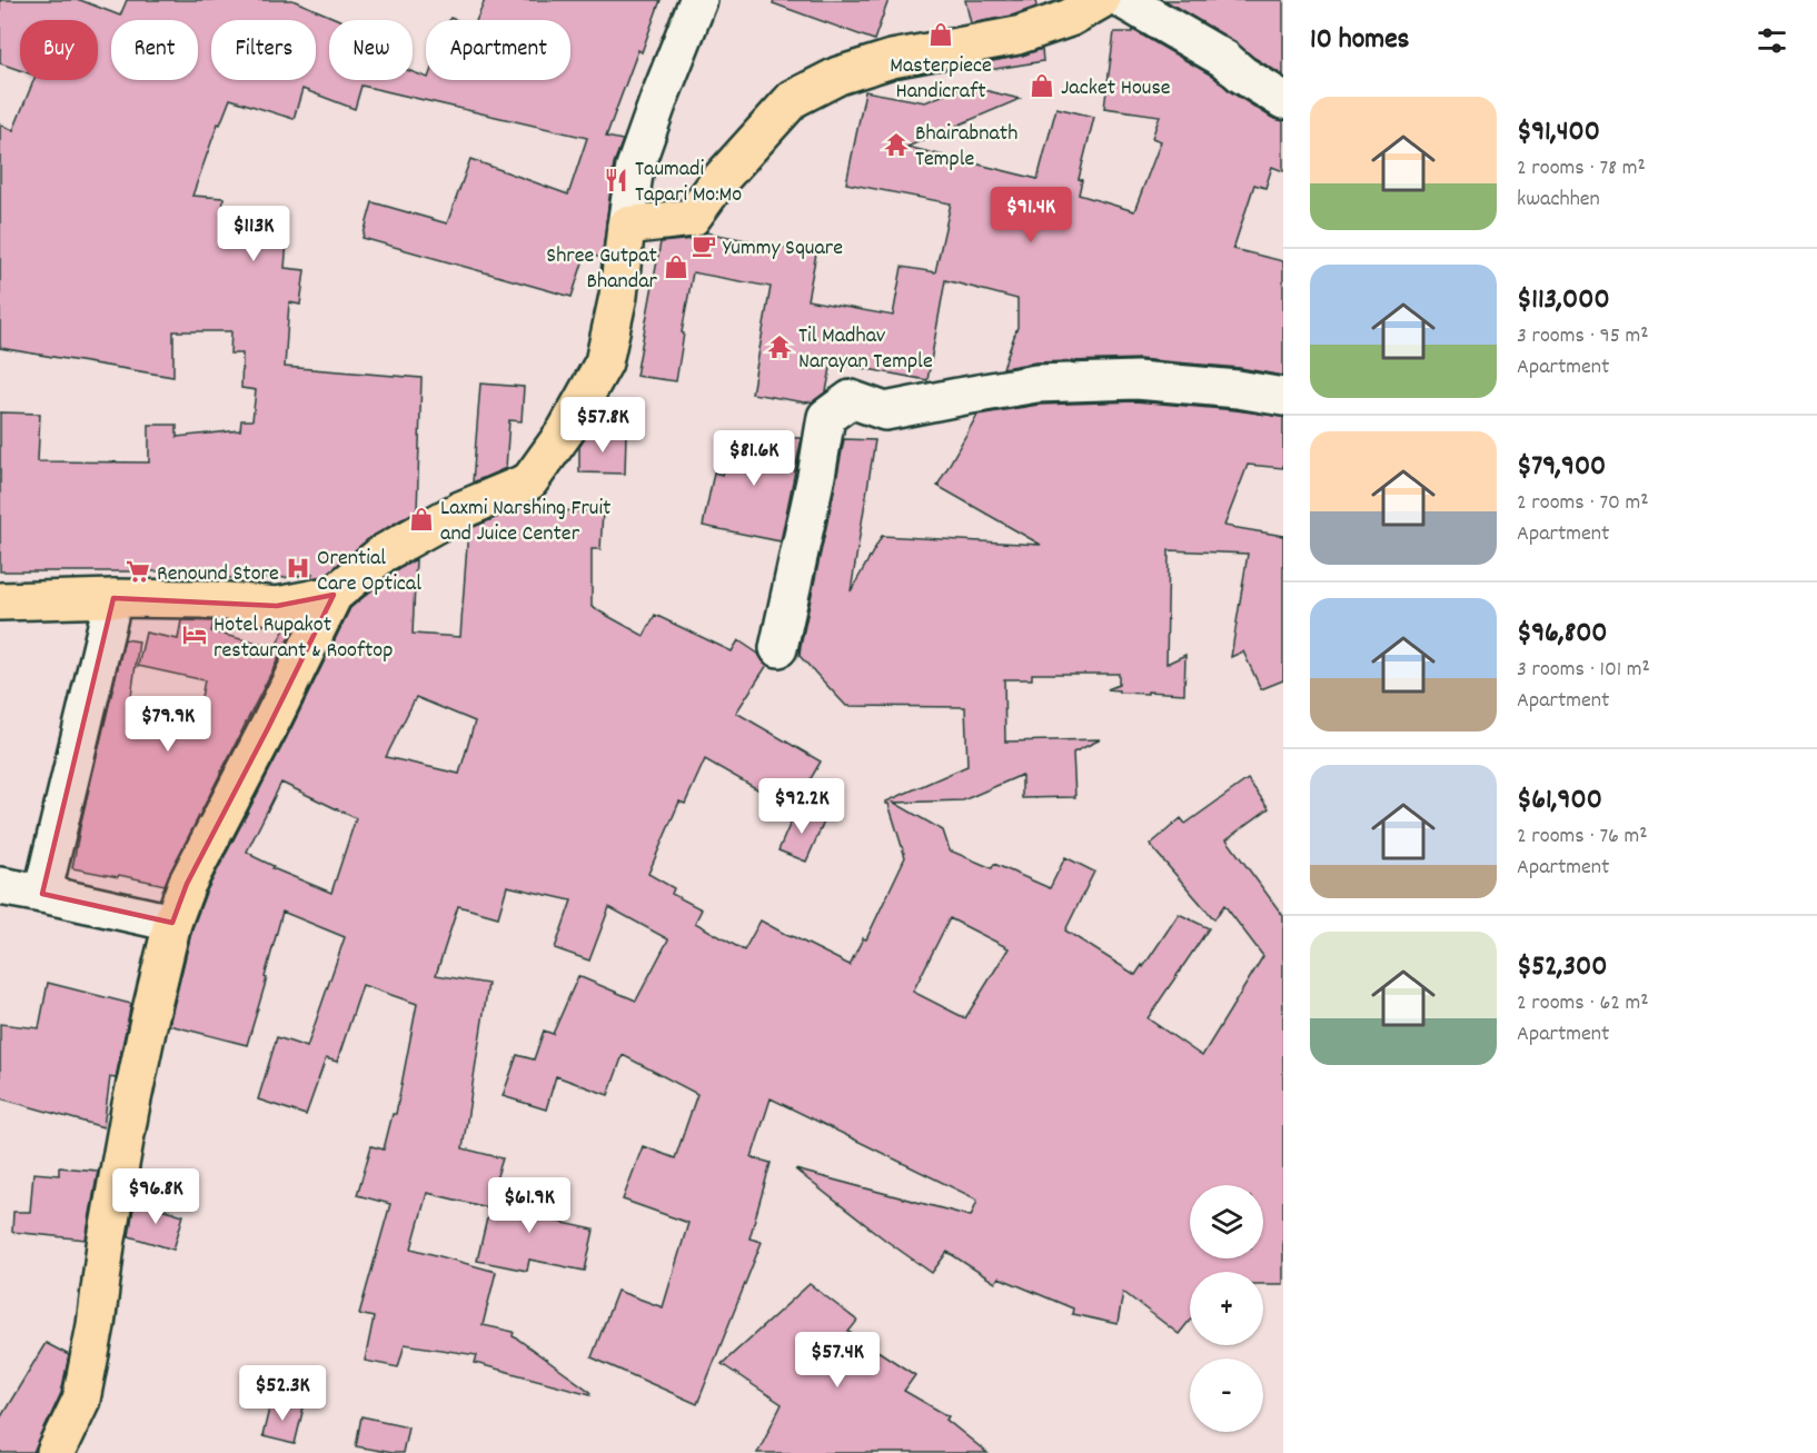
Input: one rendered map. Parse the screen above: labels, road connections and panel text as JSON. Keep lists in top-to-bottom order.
{
  "places": {
    "shop": [
      "Masterpiece Handicraft",
      "Jacket House",
      "Shree Gutpat Bhandar",
      "Laxmi Narshing Fruit and Juice Center"
    ],
    "temple": ["Bhairabnath Temple", "Til Madhav Narayan Temple"],
    "restaurant": ["Taumadi Tapari Mo:Mo"],
    "cafe": ["Yummy Square"],
    "hospital": ["Orential Care Optical"],
    "supermarket": ["Renound Store"],
    "hotel": ["Hotel Rupakot restaurant & Rooftop"]
  },
  "page": {
    "heading": "10 homes",
    "chip": [
      "Buy",
      "Rent",
      "Filters",
      "New",
      "Apartment"
    ],
    "list": [
      {
        "name": "$91,400",
        "note": "2 rooms · 78 m² · kwachhen"
      },
      {
        "name": "$113,000",
        "note": "3 rooms · 95 m² · Apartment"
      },
      {
        "name": "$79,900",
        "note": "2 rooms · 70 m² · Apartment"
      },
      {
        "name": "$96,800",
        "note": "3 rooms · 101 m² · Apartment"
      },
      {
        "name": "$61,900",
        "note": "2 rooms · 76 m² · Apartment"
      },
      {
        "name": "$52,300",
        "note": "2 rooms · 62 m² · Apartment"
      }
    ],
    "price": [
      "$91.4K",
      "$113K",
      "$57.8K",
      "$81.6K",
      "$79.9K",
      "$92.2K",
      "$96.8K",
      "$61.9K",
      "$57.4K",
      "$52.3K"
    ],
    "map_buttons": ["+", "−"]
  }
}
